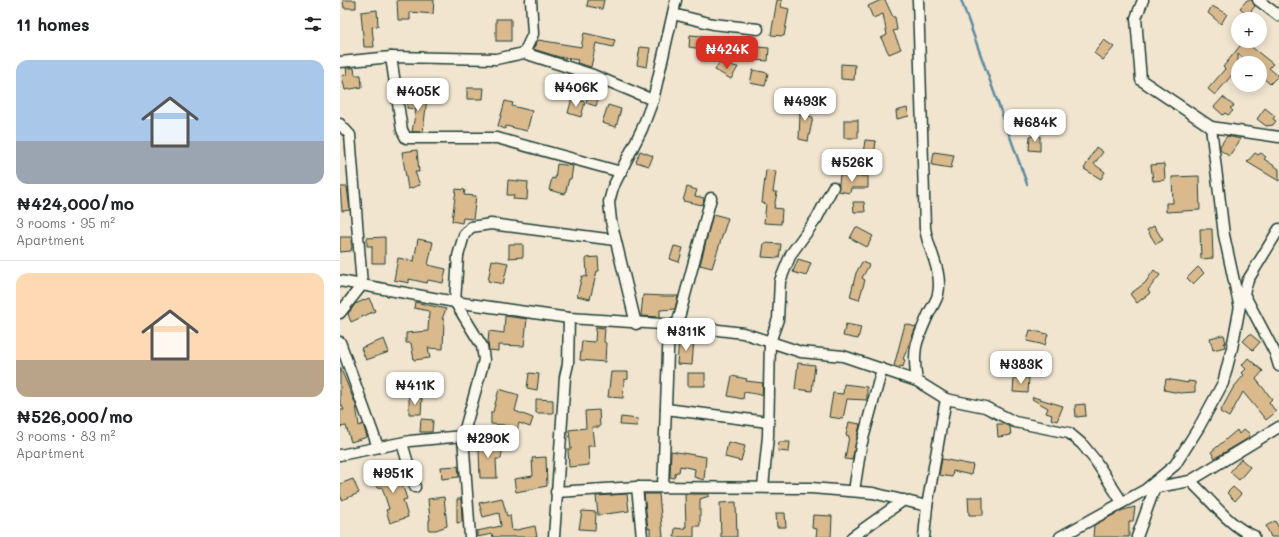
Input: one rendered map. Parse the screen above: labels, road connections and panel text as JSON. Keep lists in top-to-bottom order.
{
  "page": {
    "heading": "11 homes",
    "map_buttons": ["+", "−"],
    "price": [
      "₦424K",
      "₦406K",
      "₦405K",
      "₦493K",
      "₦684K",
      "₦526K",
      "₦311K",
      "₦383K",
      "₦411K",
      "₦290K",
      "₦951K"
    ],
    "list": [
      {
        "name": "₦424,000/mo",
        "note": "3 rooms · 95 m² · Apartment"
      },
      {
        "name": "₦526,000/mo",
        "note": "3 rooms · 83 m² · Apartment"
      }
    ]
  }
}
